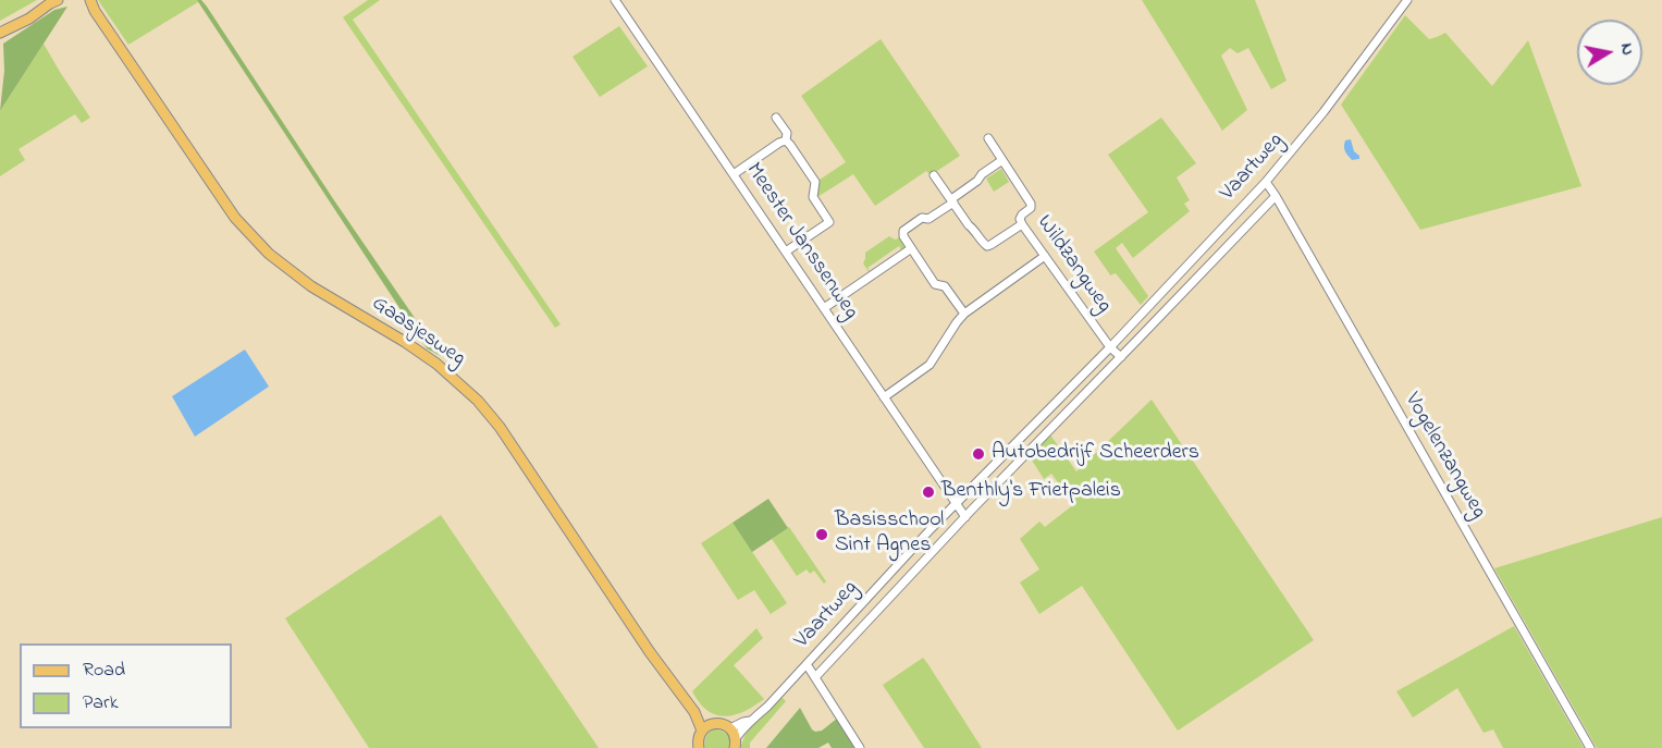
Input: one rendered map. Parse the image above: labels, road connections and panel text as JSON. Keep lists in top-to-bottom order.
{
  "streets": {
    "main road": ["Gaasjesweg"],
    "street": [
      "Vaartweg",
      "Meester Janssenweg",
      "Wildzangweg",
      "Vogelenzangweg"
    ]
  },
  "crossings": [
    ["Vaartweg", "Meester Janssenweg"],
    ["Vaartweg", "Wildzangweg"],
    ["Vaartweg", "Vogelenzangweg"]
  ],
  "places": ["Autobedrijf Scheerders", "Benthly's Frietpaleis", "Basisschool Sint Agnes"],
  "legend": ["Road", "Park"],
  "north": "right"
}
